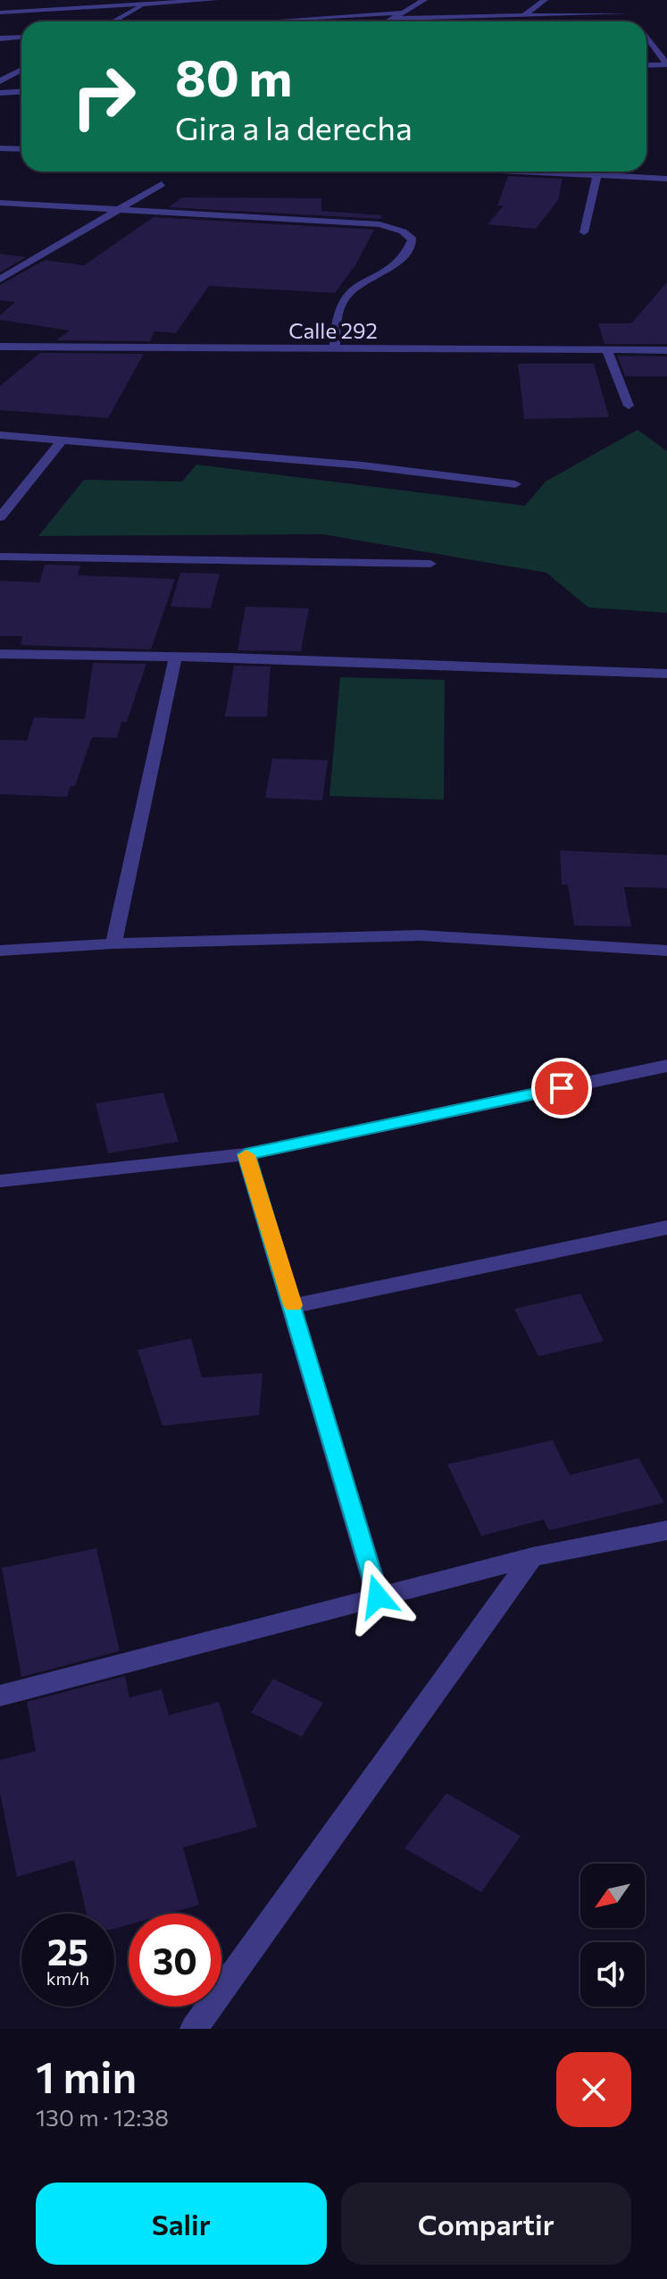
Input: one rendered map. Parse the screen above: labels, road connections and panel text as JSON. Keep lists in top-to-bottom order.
{
  "streets": {
    "street": ["Calle 292"]
  },
  "north": "bottom left",
  "page": {
    "turn": ["80 m", "Gira a la derecha"],
    "speed": "25 km/h",
    "limit": "30",
    "heading": ["1 min", "130 m · 12:38"],
    "buttons": ["Salir", "Compartir"]
  }
}
